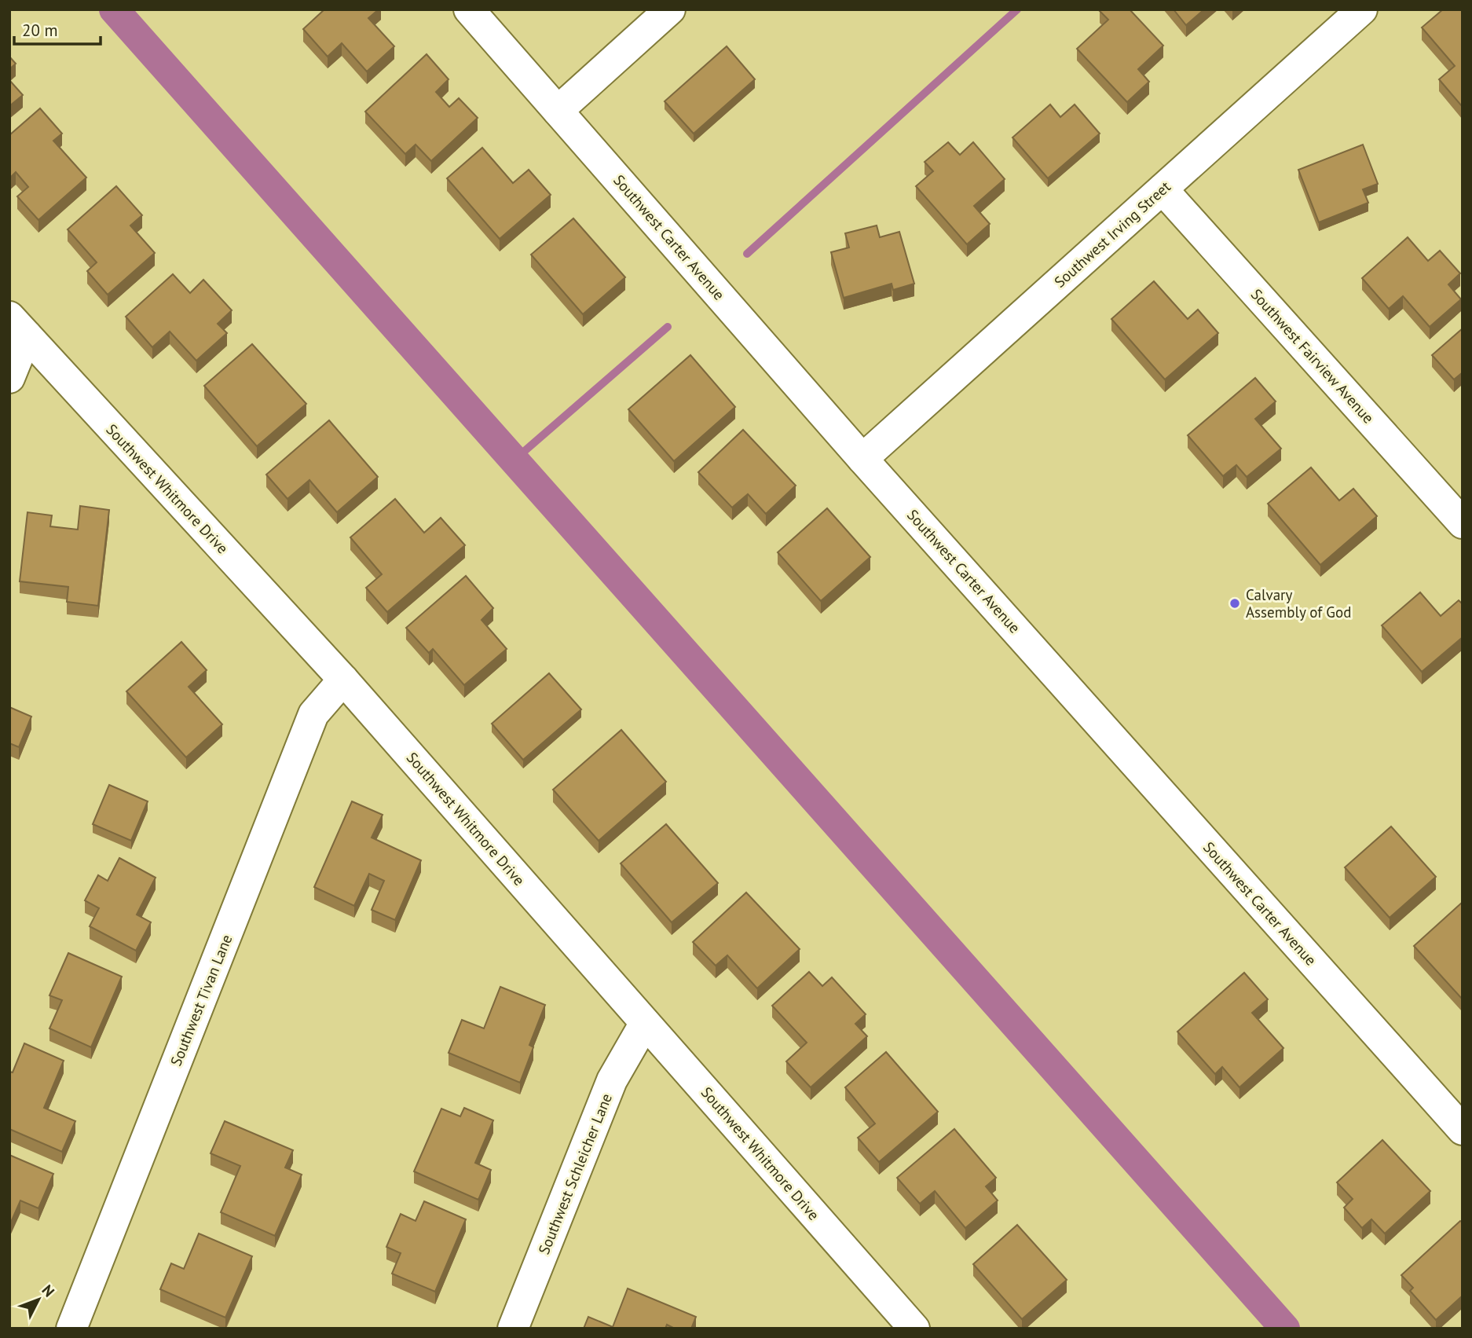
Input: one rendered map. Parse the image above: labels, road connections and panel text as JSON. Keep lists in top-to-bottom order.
{
  "streets": {
    "street": [
      "Southwest Irving Street",
      "Southwest Carter Avenue",
      "Southwest Fairview Avenue",
      "Southwest Whitmore Drive",
      "Southwest Tivan Lane",
      "Southwest Schleicher Lane"
    ]
  },
  "crossings": [
    ["Southwest Irving Street", "Southwest Carter Avenue"],
    ["Southwest Irving Street", "Southwest Fairview Avenue"],
    ["Southwest Whitmore Drive", "Southwest Tivan Lane"],
    ["Southwest Whitmore Drive", "Southwest Schleicher Lane"]
  ],
  "places": ["Calvary Assembly of God"],
  "scale_bar": "20 m",
  "north": "top right"
}
